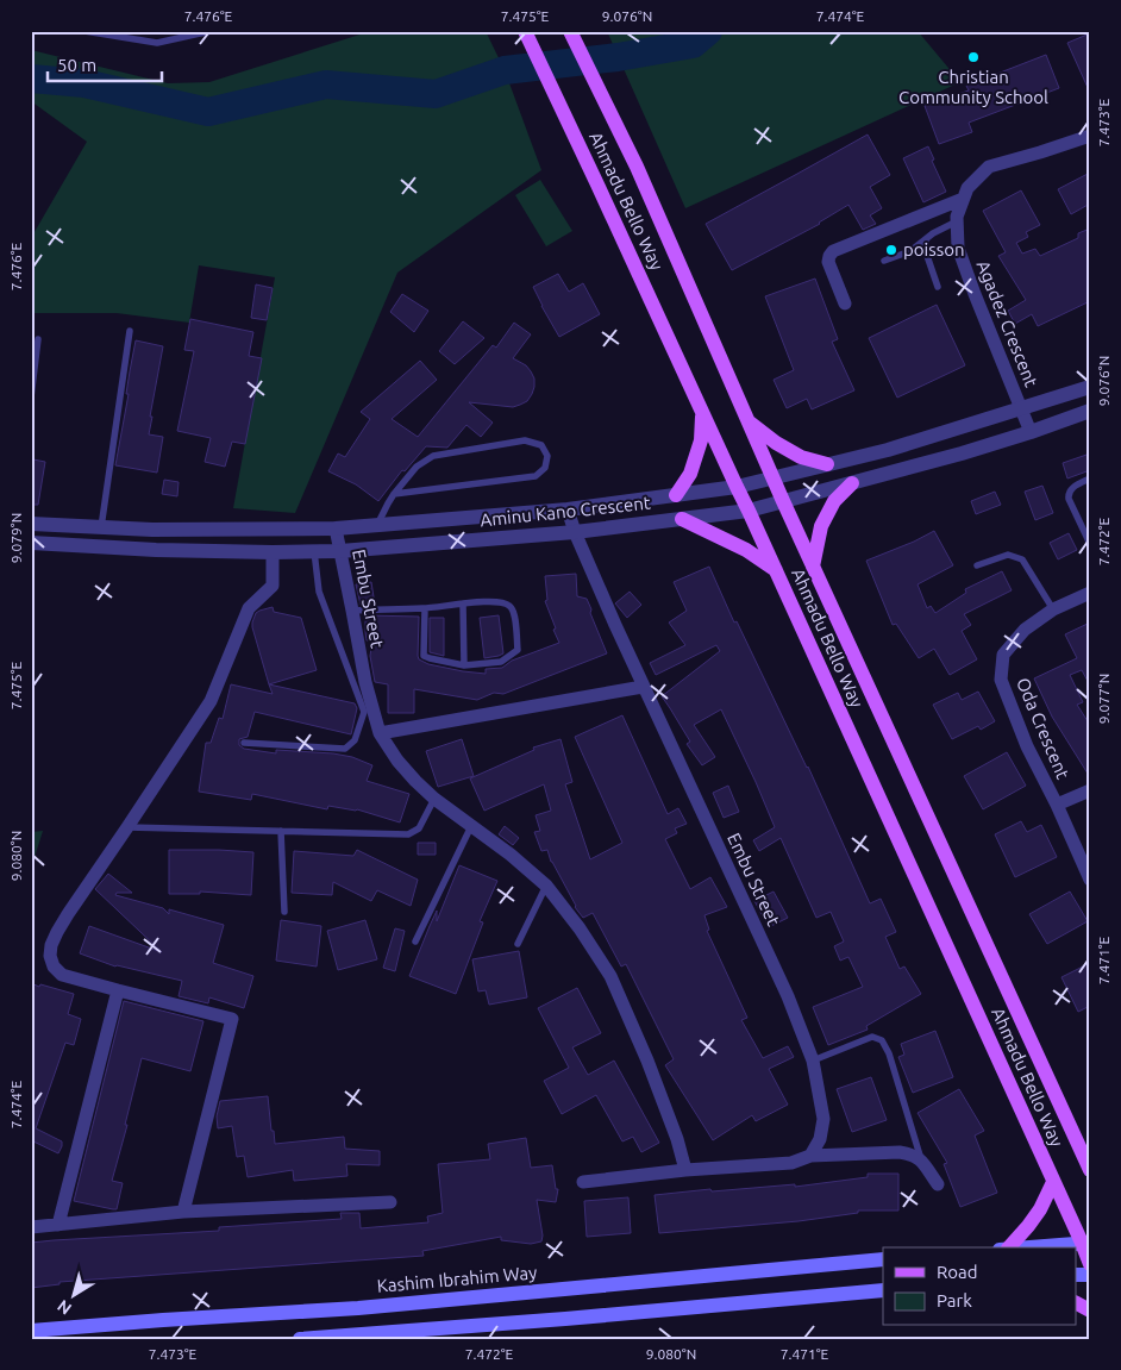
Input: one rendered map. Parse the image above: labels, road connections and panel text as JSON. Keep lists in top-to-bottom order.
{
  "streets": {
    "main road": ["Ahmadu Bello Way", "Kashim Ibrahim Way"],
    "street": [
      "Agadez Crescent",
      "Aminu Kano Crescent",
      "Embu Street",
      "Oda Crescent"
    ]
  },
  "crossings": [
    ["Ahmadu Bello Way", "Aminu Kano Crescent"],
    ["Agadez Crescent", "Aminu Kano Crescent"],
    ["Aminu Kano Crescent", "Embu Street"]
  ],
  "places": ["Christian Community School", "poisson"],
  "legend": ["Road", "Park"],
  "scale_bar": "50 m",
  "north": "bottom left",
  "coordinates": [
    "7.476°E",
    "7.475°E",
    "9.076°N",
    "7.474°E",
    "7.473°E",
    "9.079°N",
    "7.472°E",
    "9.077°N",
    "9.080°N",
    "7.471°E"
  ]
}
